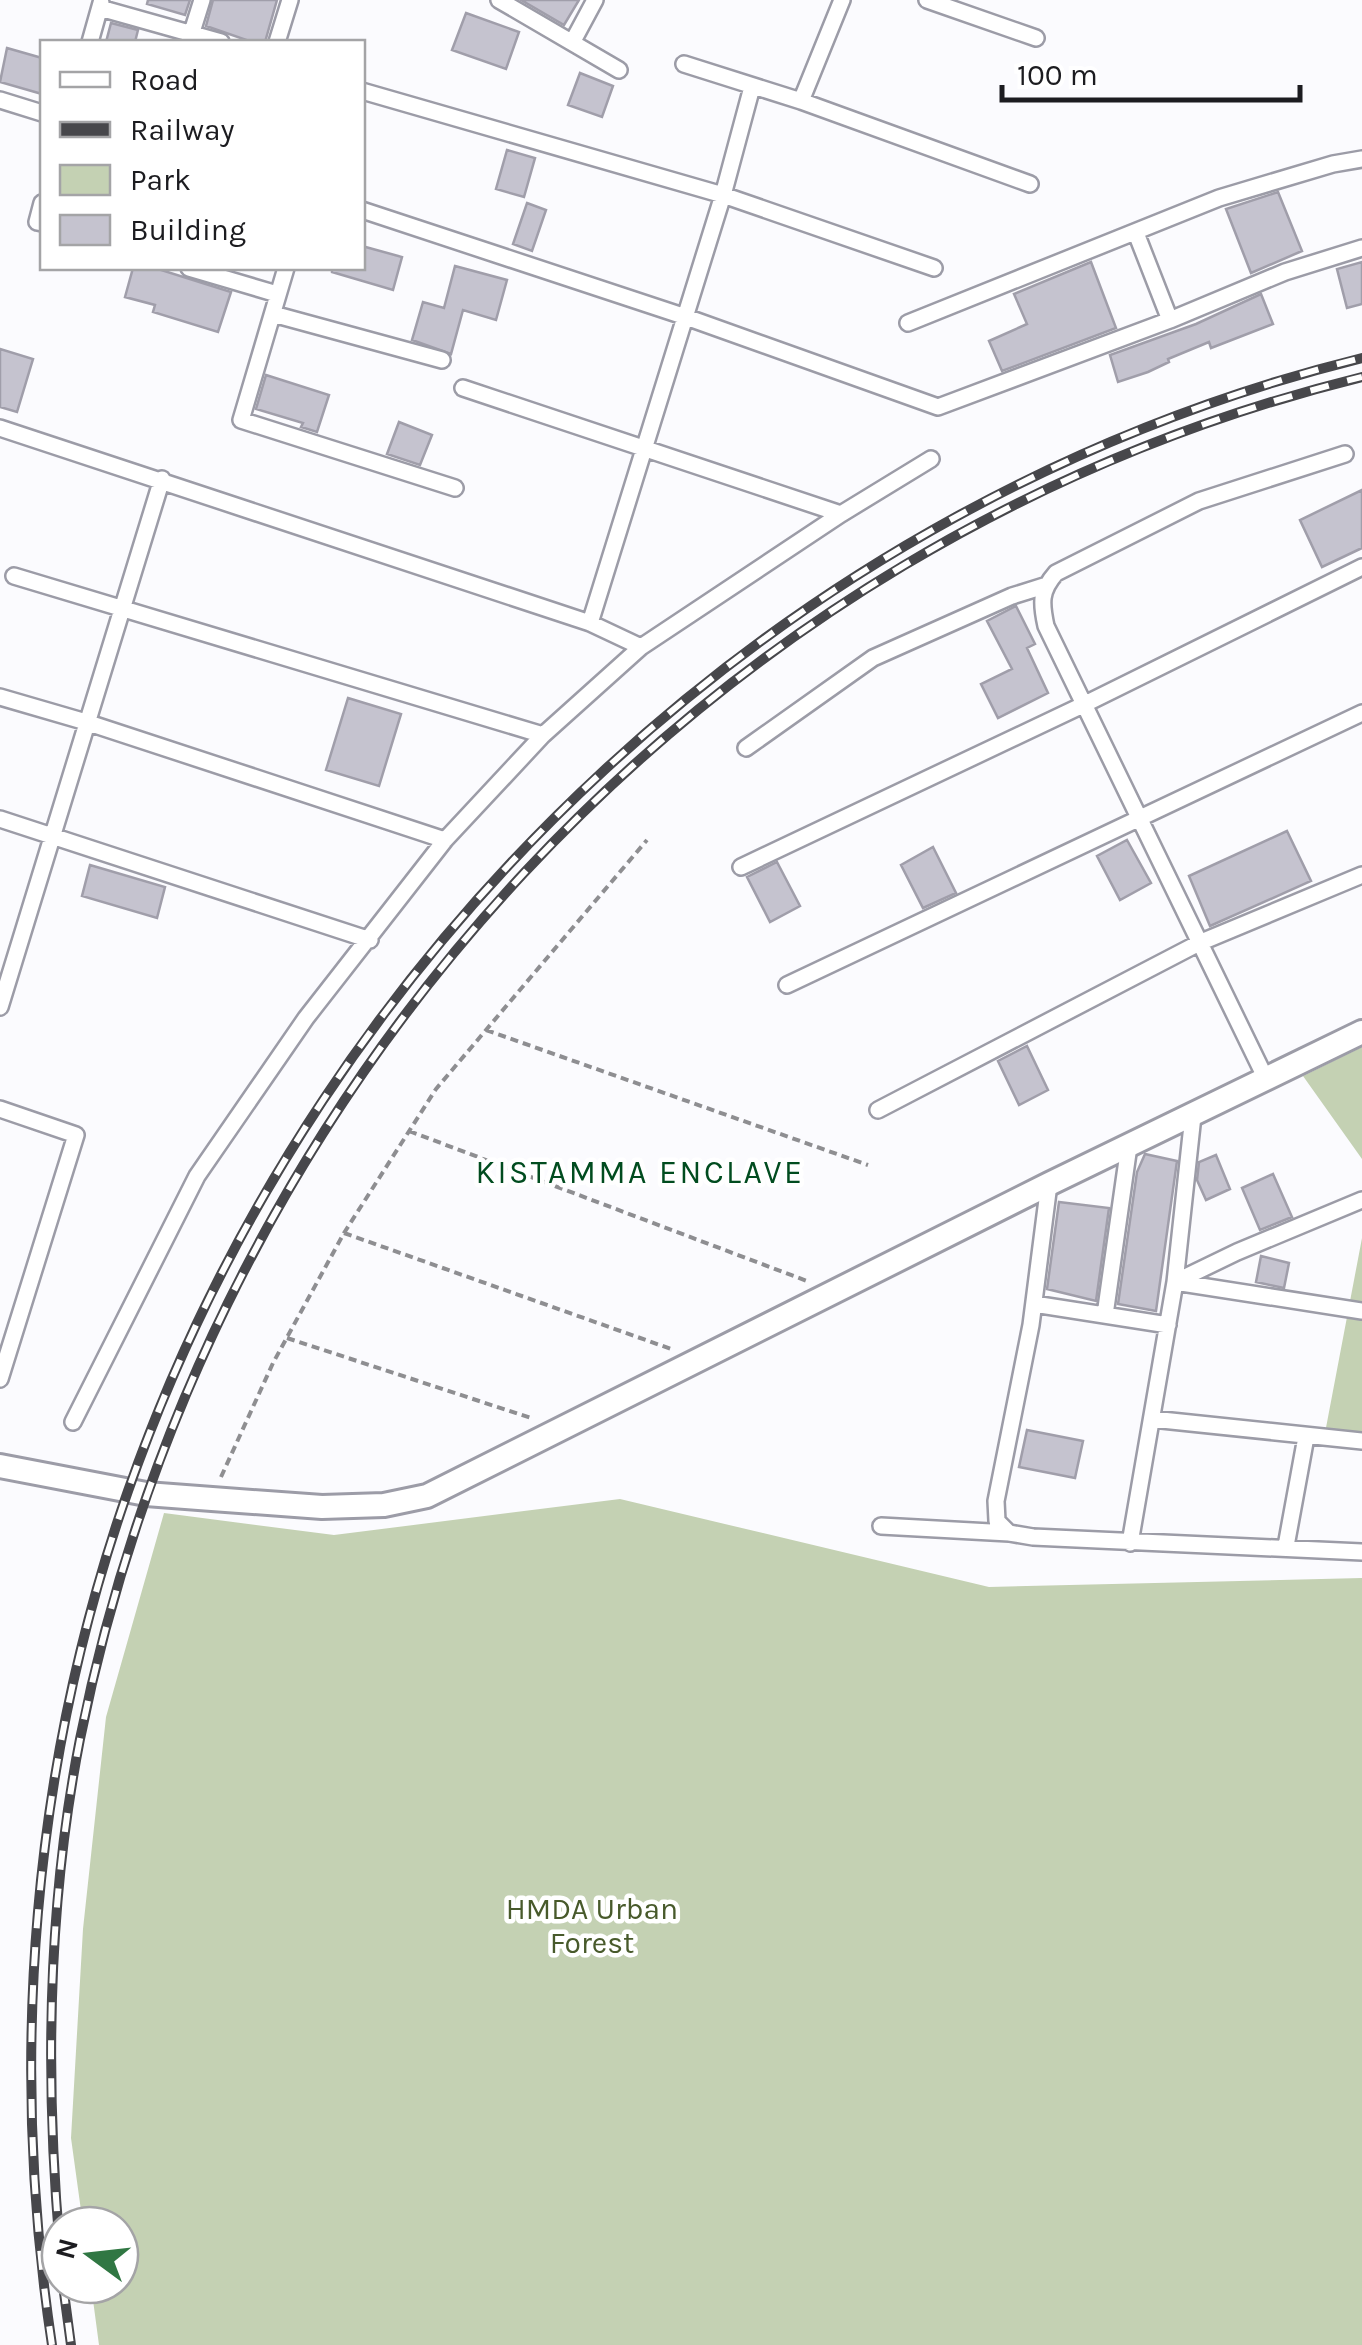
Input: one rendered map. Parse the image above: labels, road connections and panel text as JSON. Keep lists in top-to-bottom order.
{
  "districts": ["KISTAMMA ENCLAVE"],
  "parks": ["HMDA Urban Forest"],
  "legend": [
    "Road",
    "Railway",
    "Park",
    "Building"
  ],
  "scale_bar": "100 m",
  "north": "left"
}
